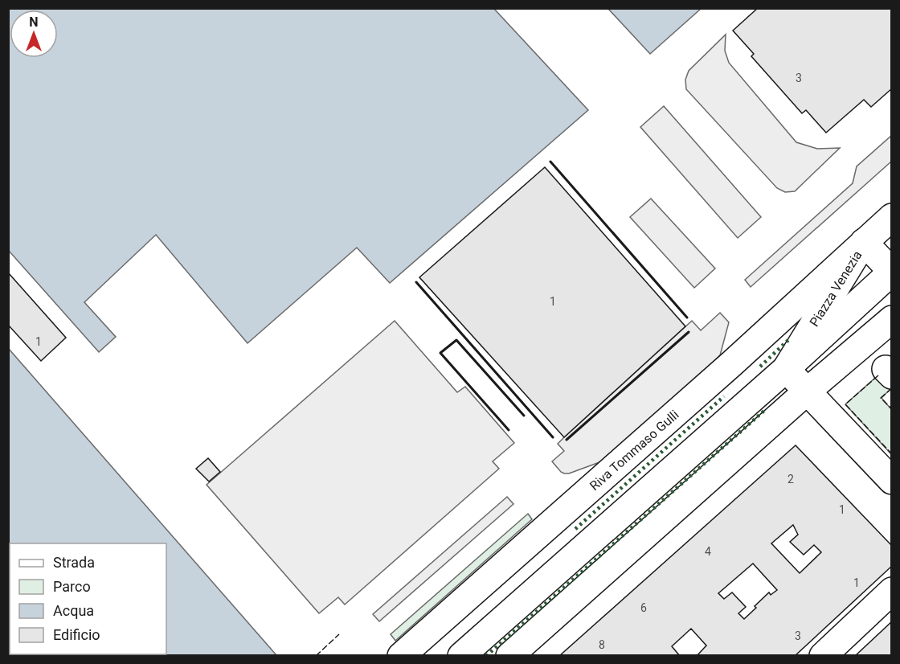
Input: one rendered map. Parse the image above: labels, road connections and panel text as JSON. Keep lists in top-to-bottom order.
{
  "streets": {
    "main road": ["Piazza Venezia", "Riva Tommaso Gulli"]
  },
  "crossings": [
    ["Piazza Venezia", "Riva Tommaso Gulli"]
  ],
  "house_numbers": [
    "3",
    "1",
    "1",
    "2",
    "1",
    "4",
    "1",
    "6",
    "3",
    "8"
  ],
  "legend": [
    "Strada",
    "Parco",
    "Acqua",
    "Edificio"
  ],
  "north": "top"
}
